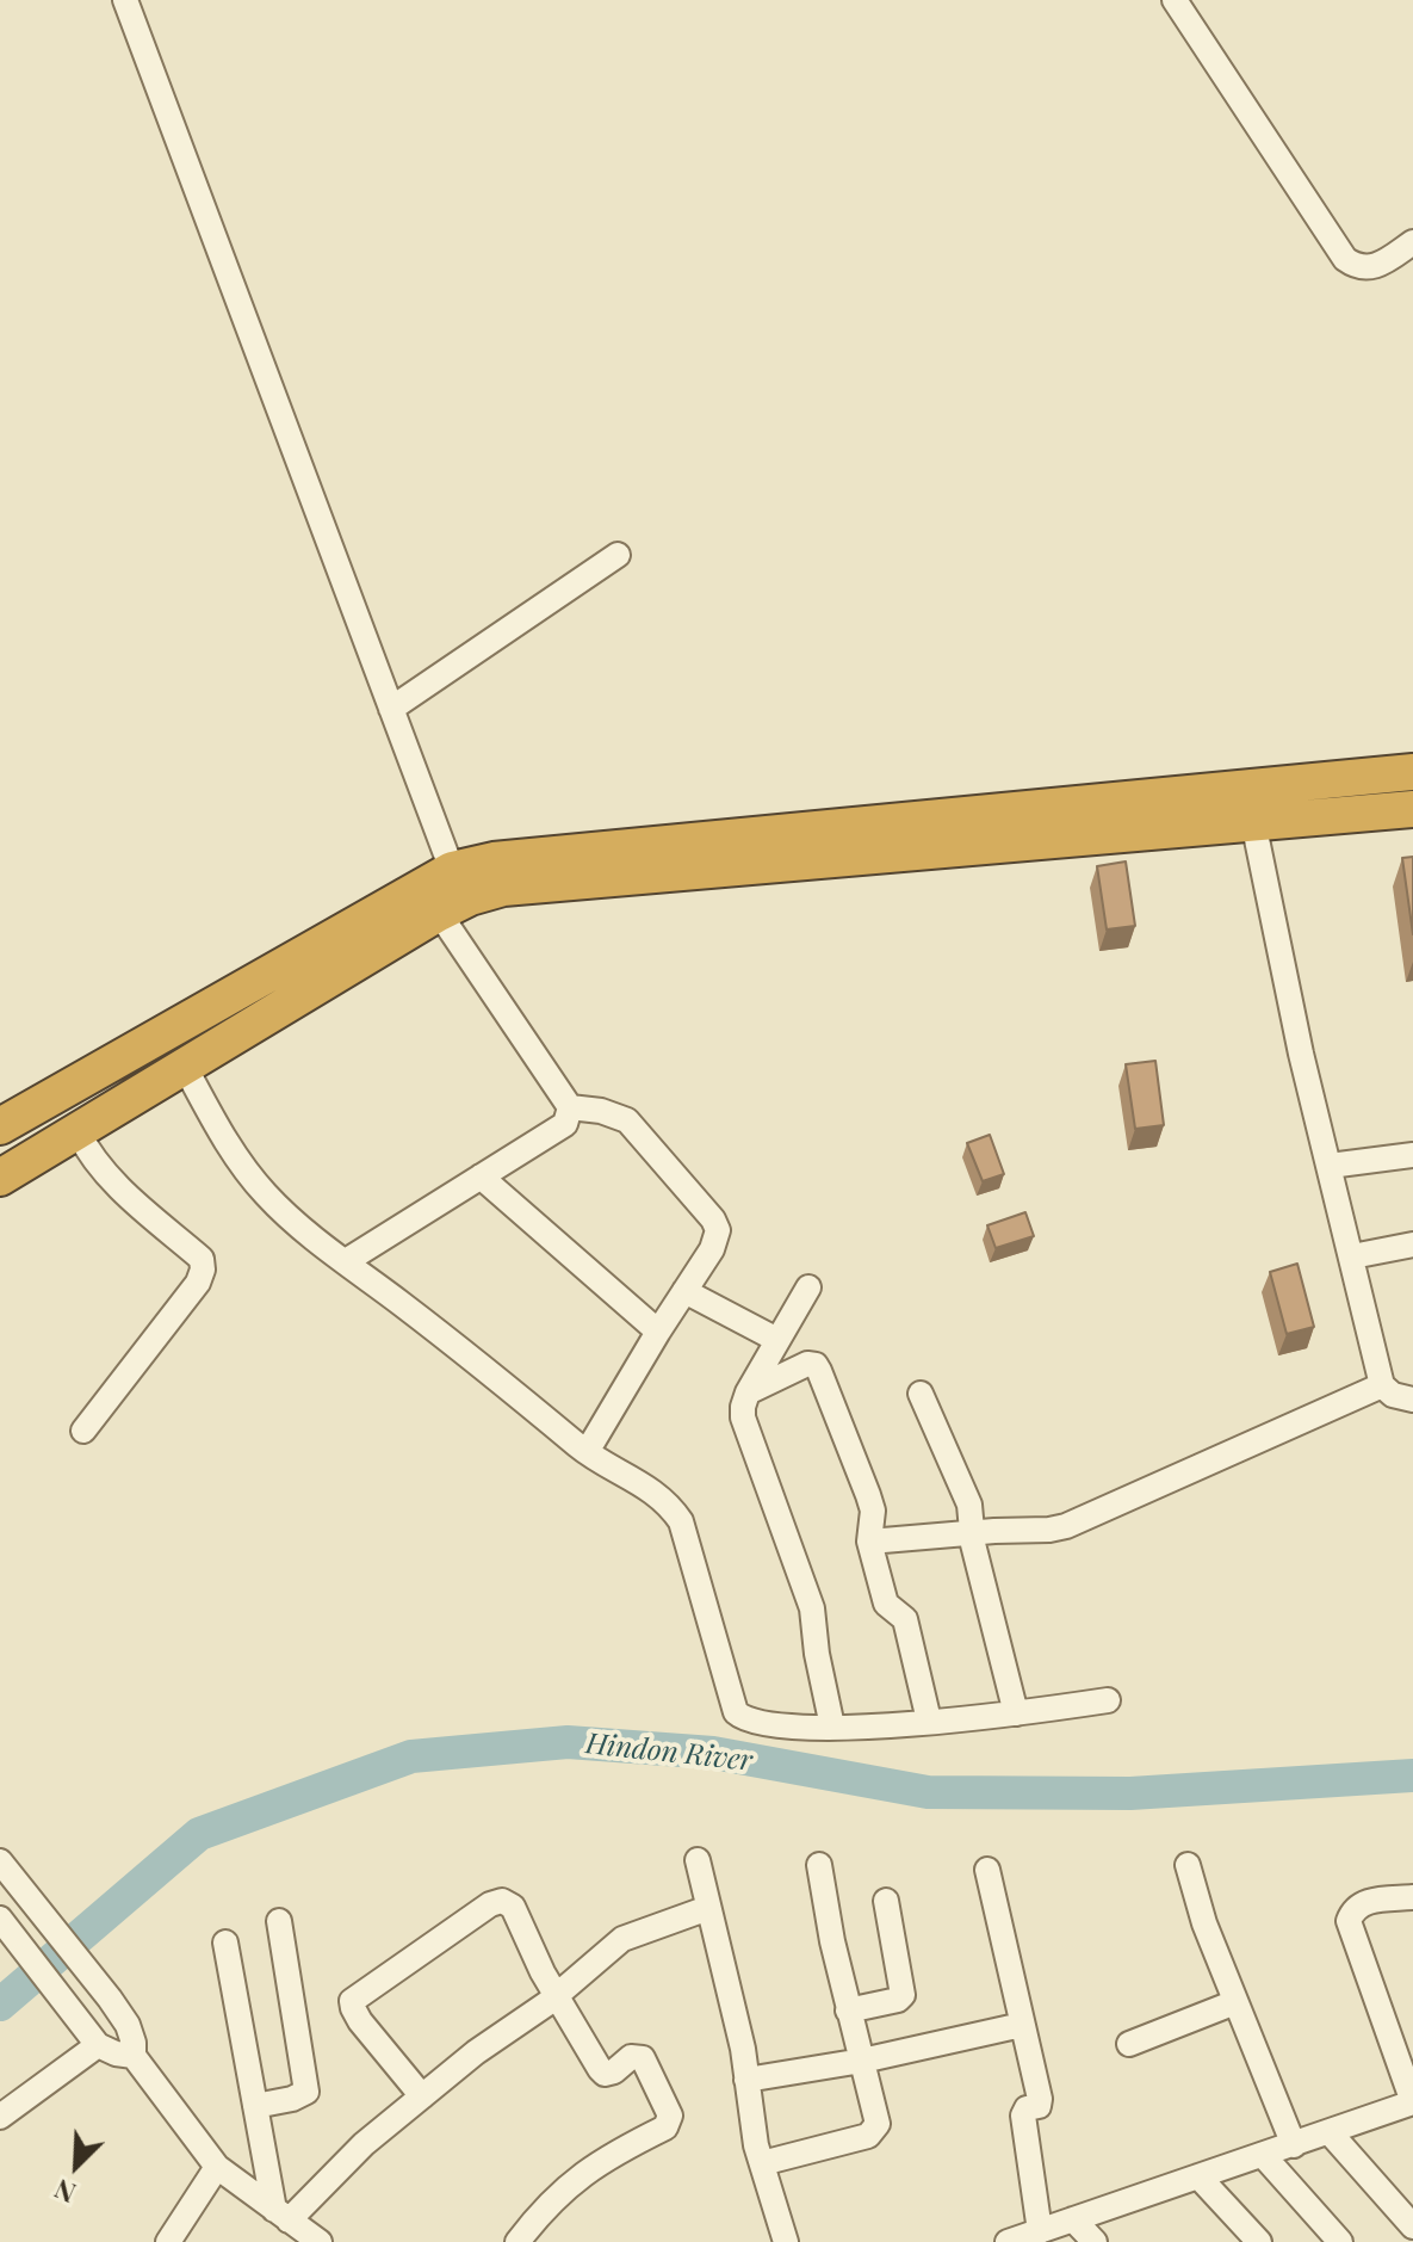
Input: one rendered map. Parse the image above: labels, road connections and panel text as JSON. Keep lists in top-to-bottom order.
{
  "water": ["Hindon River"],
  "north": "bottom left"
}
